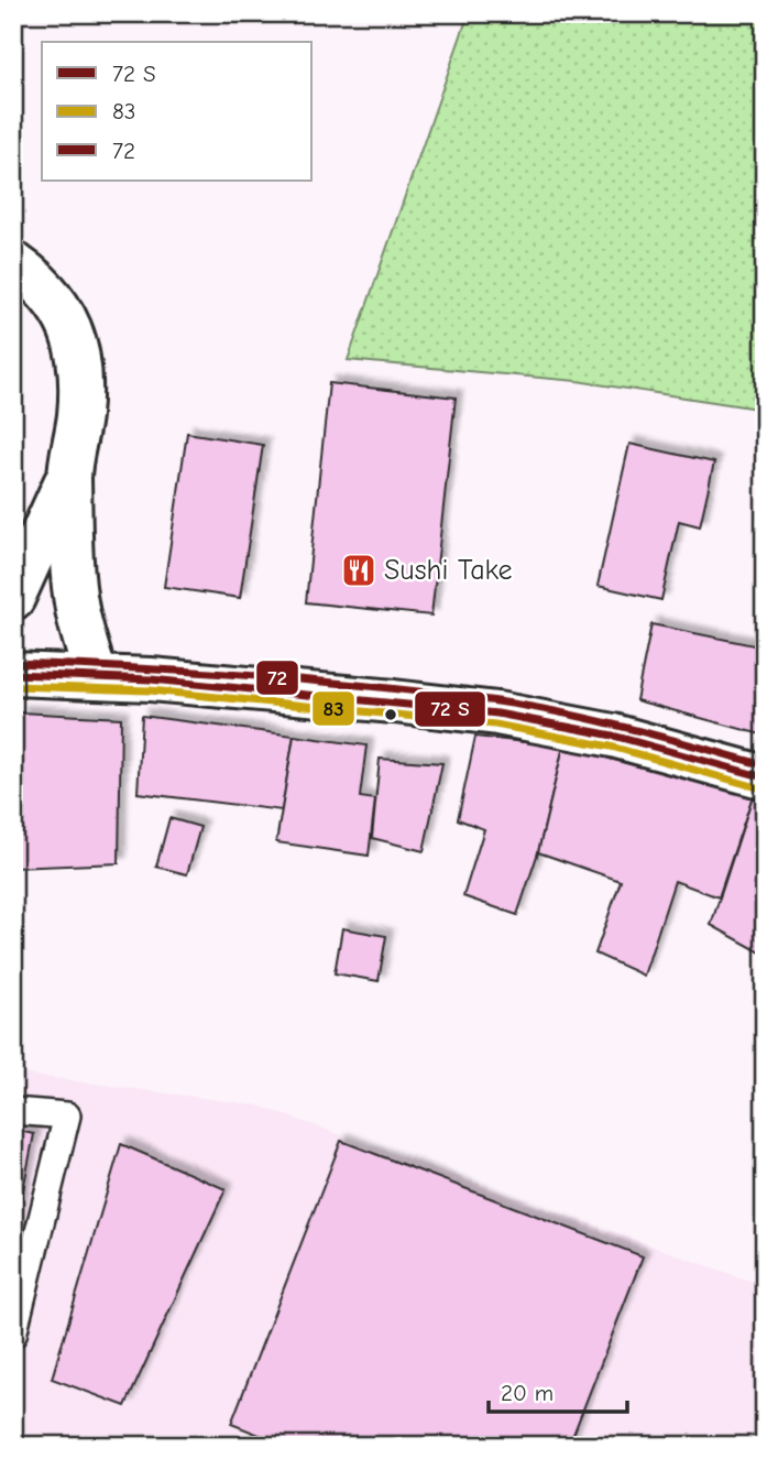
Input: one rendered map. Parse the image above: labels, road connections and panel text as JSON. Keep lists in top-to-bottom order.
{
  "places": {
    "restaurant": ["Sushi Take"]
  },
  "lines": ["transit line 72", "transit line 83"],
  "legend": ["72 S", "83", "72"],
  "scale_bar": "20 m"
}
